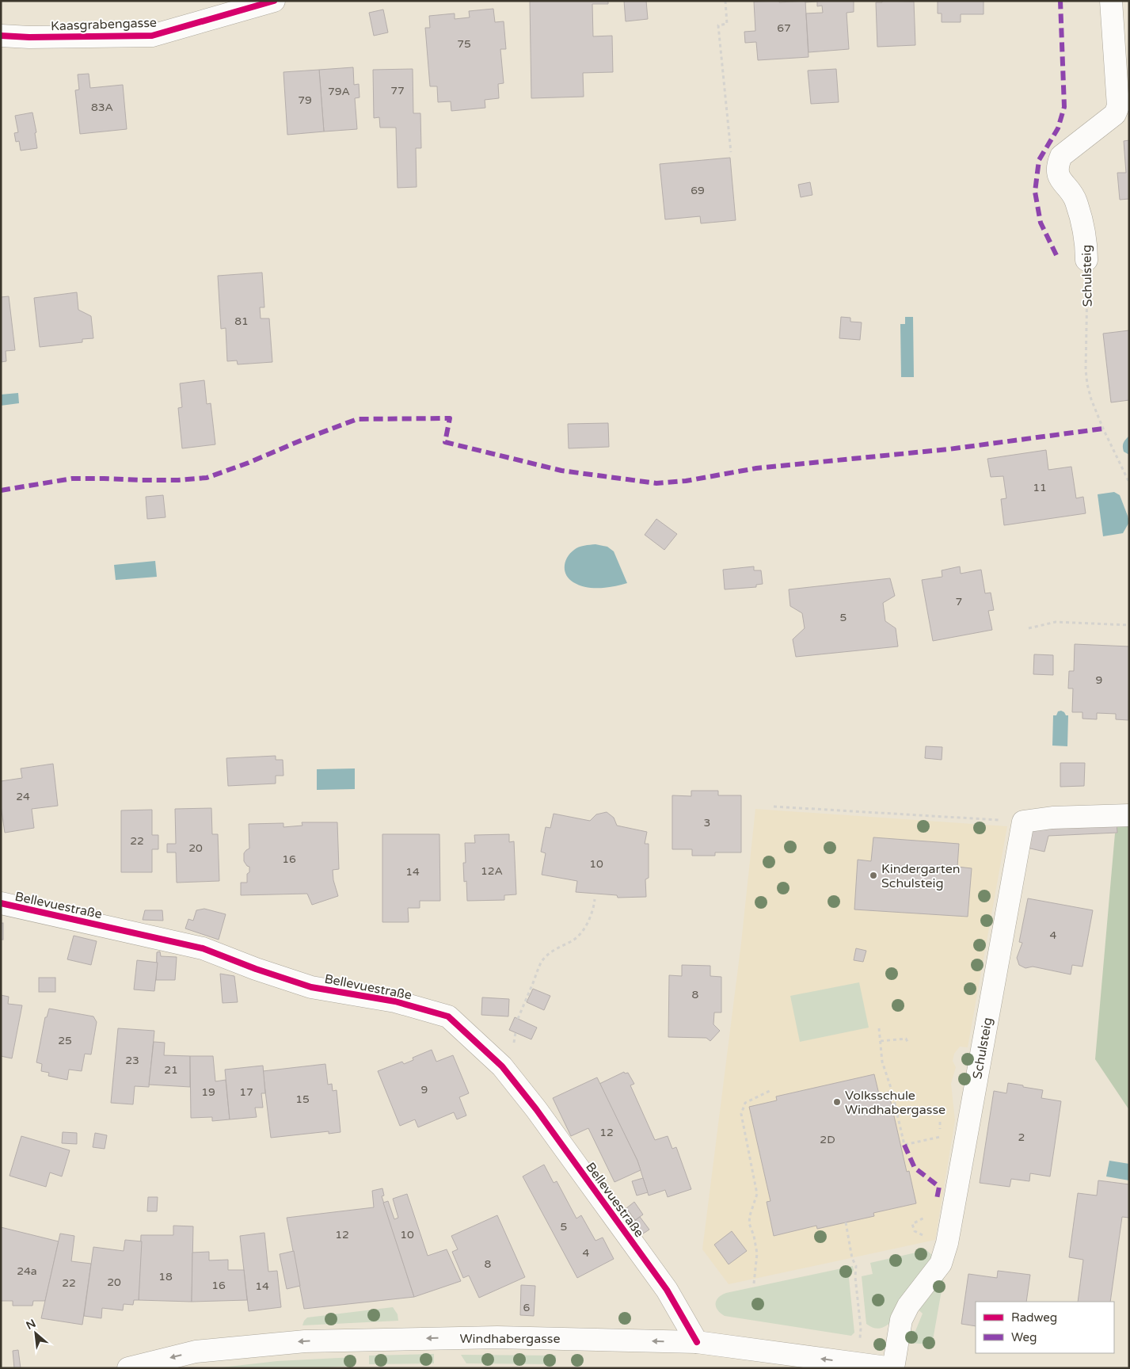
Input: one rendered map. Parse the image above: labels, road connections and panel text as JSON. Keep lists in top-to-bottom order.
{
  "streets": {
    "street": [
      "Kaasgrabengasse",
      "Schulsteig",
      "Bellevuestraße",
      "Windhabergasse"
    ]
  },
  "crossings": [
    ["Schulsteig", "Windhabergasse"],
    ["Bellevuestraße", "Windhabergasse"]
  ],
  "one_way": ["Windhabergasse"],
  "places": ["Kindergarten Schulsteig", "Volksschule Windhabergasse"],
  "house_numbers": [
    "67",
    "75",
    "77",
    "79A",
    "79",
    "83A",
    "69",
    "81",
    "11",
    "7",
    "5",
    "9",
    "24",
    "3",
    "22",
    "20",
    "16",
    "10",
    "12A",
    "14",
    "4",
    "8",
    "25",
    "23",
    "21",
    "9",
    "19",
    "17",
    "15",
    "12",
    "2",
    "2D",
    "5",
    "12",
    "10",
    "4",
    "8",
    "24a",
    "18",
    "20",
    "22",
    "16",
    "14",
    "6"
  ],
  "legend": ["Radweg", "Weg"],
  "north": "top left"
}
